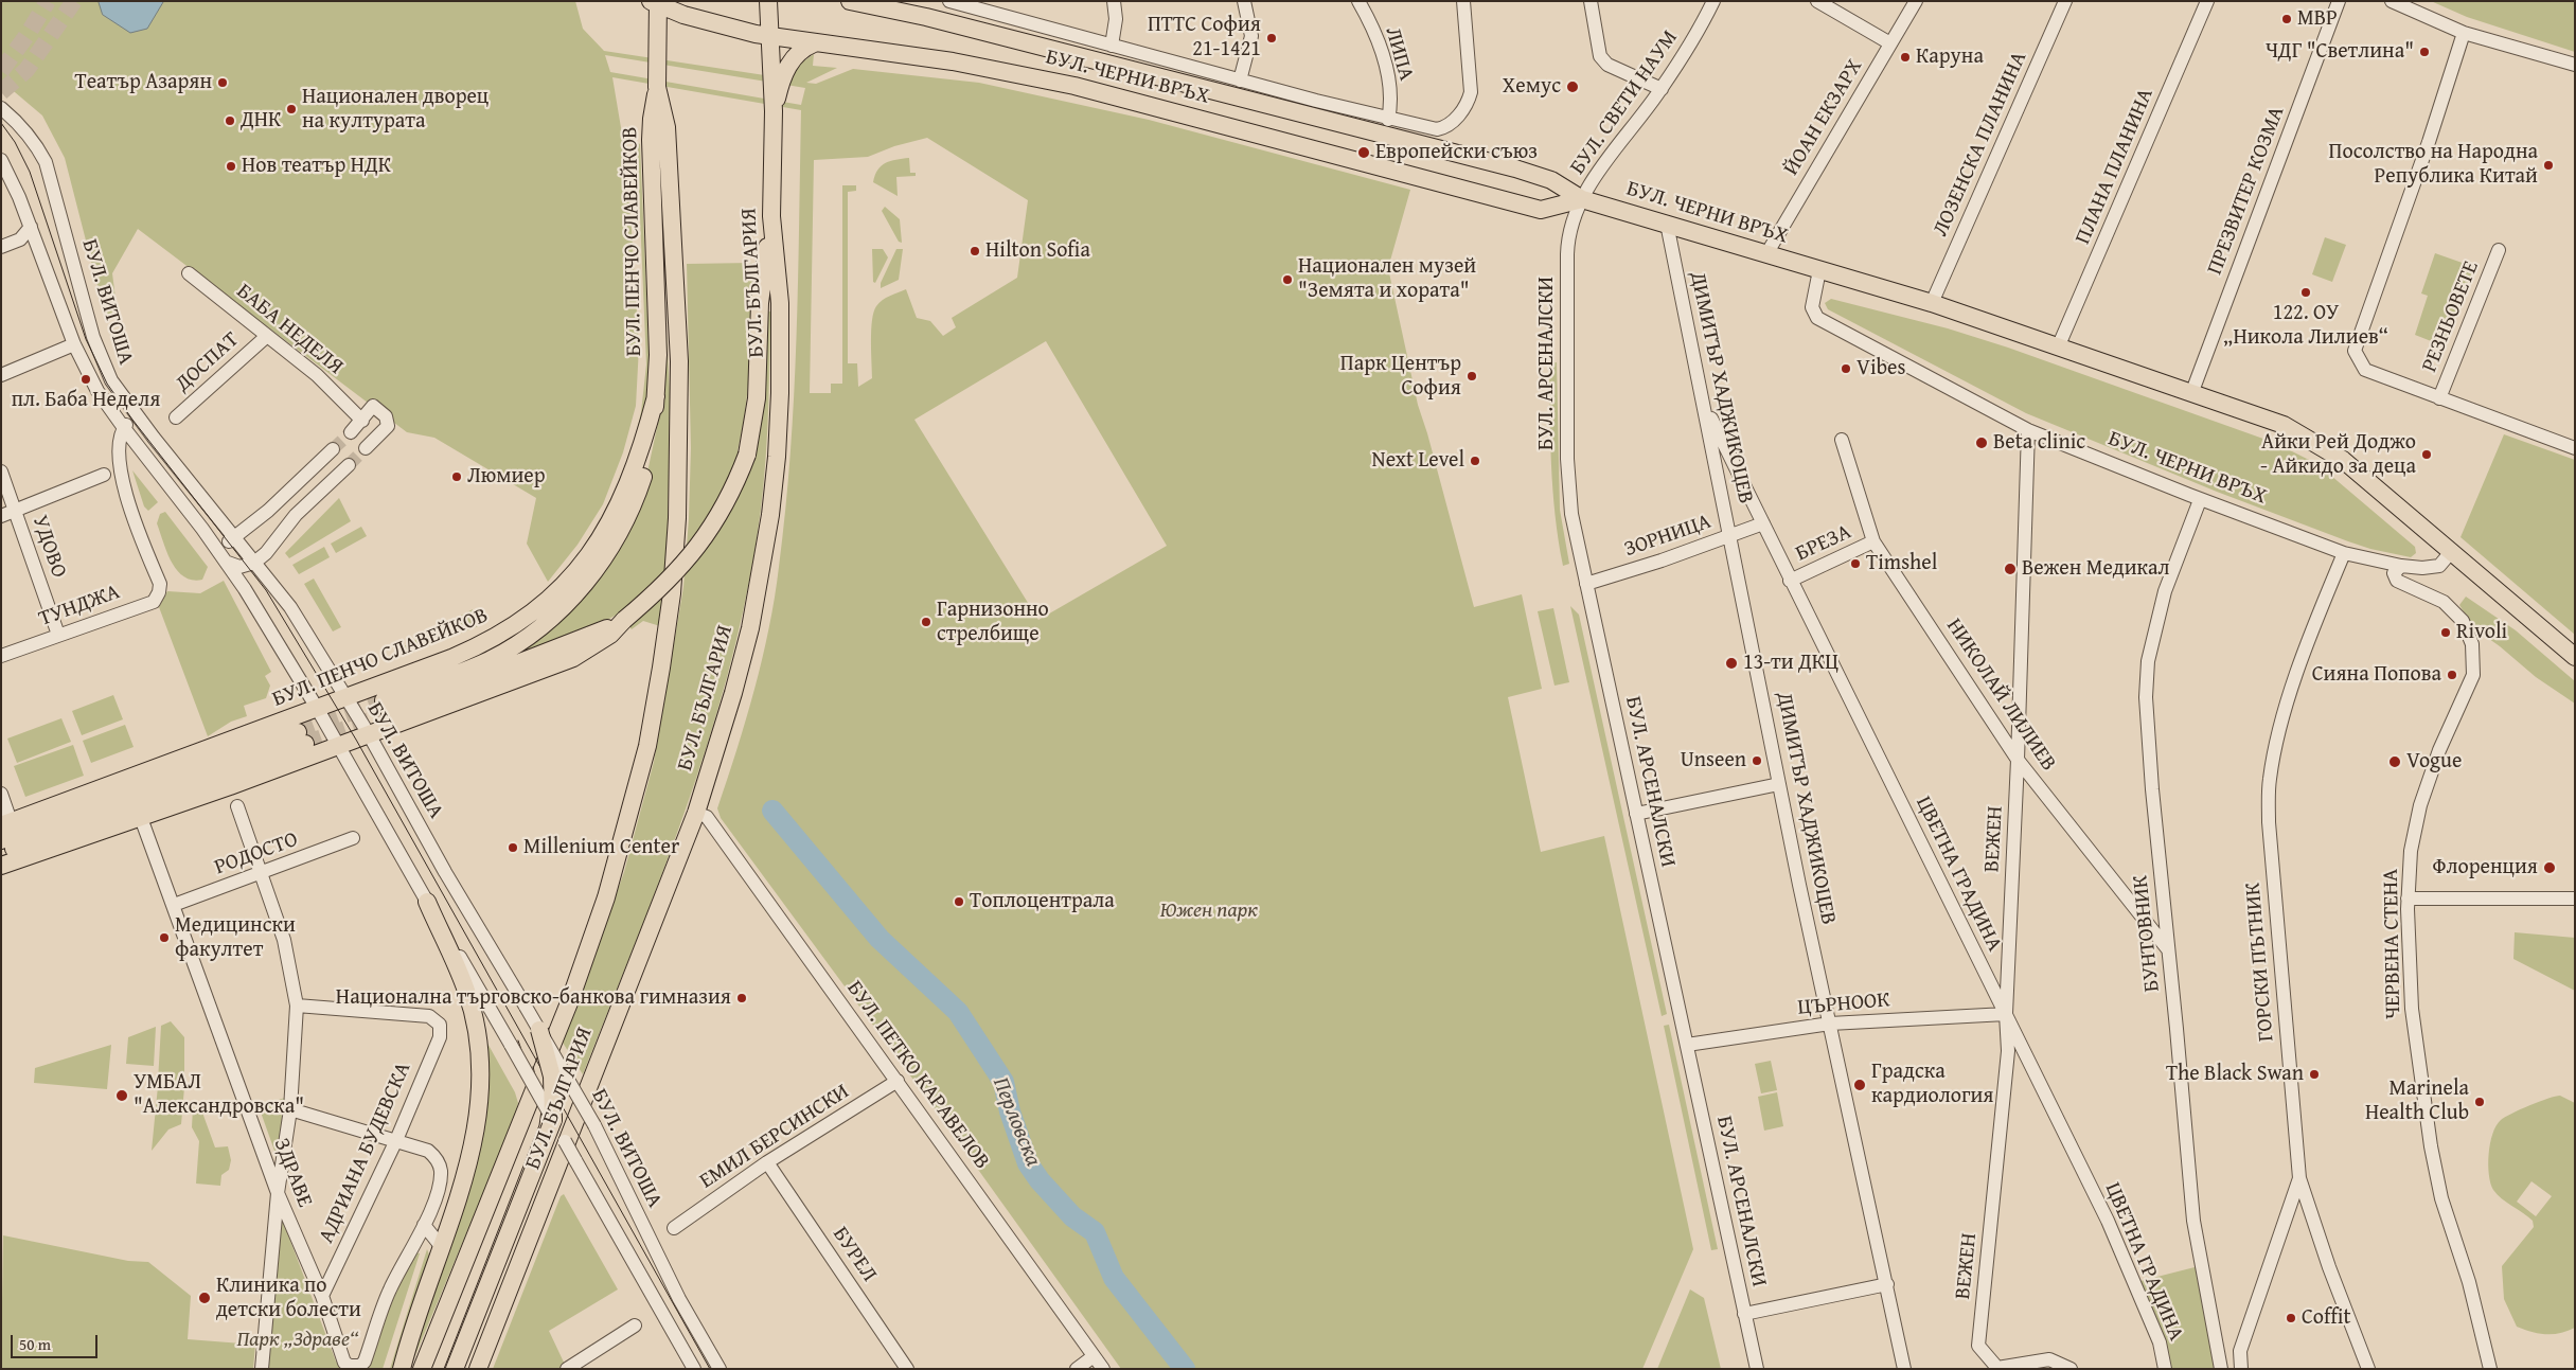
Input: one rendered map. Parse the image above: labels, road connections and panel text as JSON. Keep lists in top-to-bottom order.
{
  "streets": {
    "main road": ["БУЛ. ЧЕРНИ ВРЪХ", "БУЛ. ПЕНЧО СЛАВЕЙКОВ", "БУЛ. БЪЛГАРИЯ"],
    "street": [
      "ЛИПА",
      "БУЛ. СВЕТИ НАУМ",
      "ЙОАН ЕКЗАРХ",
      "ЛОЗЕНСКА ПЛАНИНА",
      "ПЛАНА ПЛАНИНА",
      "ПРЕЗВИТЕР КОЗМА",
      "БУЛ. ВИТОША",
      "РЕЗНЬОВЕТЕ",
      "БАБА НЕДЕЛЯ",
      "ДОСПАТ",
      "БУЛ. АРСЕНАЛСКИ",
      "ДИМИТЪР ХАДЖИКОЦЕВ",
      "ЗОРНИЦА",
      "БРЕЗА",
      "УДОВО",
      "ТУНДЖА",
      "НИКОЛАЙ ЛИЛИЕВ",
      "ВЕЖЕН",
      "РОДОСТО",
      "ЦВЕТНА ГРАДИНА",
      "БУНТОВНИК",
      "ЧЕРВЕНА СТЕНА",
      "ГОРСКИ ПЪТНИК",
      "ЦЪРНООК",
      "БУЛ. ПЕТКО КАРАВЕЛОВ",
      "ЕМИЛ БЕРСИНСКИ",
      "АДРИАНА БУДЕВСКА",
      "ЗДРАВЕ",
      "БУРЕЛ"
    ]
  },
  "crossings": [
    ["ЛИПА", "БУЛ. ЧЕРНИ ВРЪХ"],
    ["БУЛ. ЧЕРНИ ВРЪХ", "БУЛ. СВЕТИ НАУМ"],
    ["БУЛ. ЧЕРНИ ВРЪХ", "ЙОАН ЕКЗАРХ"],
    ["БУЛ. ЧЕРНИ ВРЪХ", "ЛОЗЕНСКА ПЛАНИНА"],
    ["БУЛ. ЧЕРНИ ВРЪХ", "ПЛАНА ПЛАНИНА"],
    ["БУЛ. ЧЕРНИ ВРЪХ", "ПРЕЗВИТЕР КОЗМА"],
    ["БУЛ. ЧЕРНИ ВРЪХ", "БУЛ. БЪЛГАРИЯ"],
    ["БУЛ. ЧЕРНИ ВРЪХ", "БУЛ. АРСЕНАЛСКИ"],
    ["БУЛ. ЧЕРНИ ВРЪХ", "ДИМИТЪР ХАДЖИКОЦЕВ"],
    ["БУЛ. ЧЕРНИ ВРЪХ", "ВЕЖЕН"],
    ["БУЛ. ЧЕРНИ ВРЪХ", "БУНТОВНИК"],
    ["БУЛ. ЧЕРНИ ВРЪХ", "ЧЕРВЕНА СТЕНА"],
    ["БУЛ. ЧЕРНИ ВРЪХ", "ГОРСКИ ПЪТНИК"],
    ["БУЛ. СВЕТИ НАУМ", "БУЛ. АРСЕНАЛСКИ"],
    ["БУЛ. ПЕНЧО СЛАВЕЙКОВ", "БУЛ. БЪЛГАРИЯ"],
    ["БУЛ. ПЕНЧО СЛАВЕЙКОВ", "БУЛ. ВИТОША"],
    ["БУЛ. ПЕНЧО СЛАВЕЙКОВ", "ЗДРАВЕ"],
    ["БУЛ. БЪЛГАРИЯ", "БУЛ. ПЕТКО КАРАВЕЛОВ"],
    ["БУЛ. ВИТОША", "ТУНДЖА"],
    ["БАБА НЕДЕЛЯ", "ДОСПАТ"],
    ["БУЛ. АРСЕНАЛСКИ", "ЗОРНИЦА"],
    ["БУЛ. АРСЕНАЛСКИ", "ЦЪРНООК"],
    ["ДИМИТЪР ХАДЖИКОЦЕВ", "ЗОРНИЦА"],
    ["ДИМИТЪР ХАДЖИКОЦЕВ", "ЦВЕТНА ГРАДИНА"],
    ["ДИМИТЪР ХАДЖИКОЦЕВ", "ЦЪРНООК"],
    ["ЗОРНИЦА", "ЦВЕТНА ГРАДИНА"],
    ["БРЕЗА", "НИКОЛАЙ ЛИЛИЕВ"],
    ["БРЕЗА", "ЦВЕТНА ГРАДИНА"],
    ["УДОВО", "ТУНДЖА"],
    ["НИКОЛАЙ ЛИЛИЕВ", "ВЕЖЕН"],
    ["НИКОЛАЙ ЛИЛИЕВ", "БУНТОВНИК"],
    ["ВЕЖЕН", "ЦВЕТНА ГРАДИНА"],
    ["ВЕЖЕН", "ЦЪРНООК"],
    ["РОДОСТО", "ЗДРАВЕ"],
    ["ЦВЕТНА ГРАДИНА", "ЦЪРНООК"],
    ["БУЛ. ПЕТКО КАРАВЕЛОВ", "ЕМИЛ БЕРСИНСКИ"],
    ["ЕМИЛ БЕРСИНСКИ", "БУРЕЛ"],
    ["АДРИАНА БУДЕВСКА", "ЗДРАВЕ"]
  ],
  "water": ["Перловска"],
  "parks": ["Южен парк", "Парк „Здраве“"],
  "places": [
    "МВР",
    "ПТТС София 21-1421",
    "ЧДГ \"Светлина\"",
    "Каруна",
    "Театър Азарян",
    "Хемус",
    "Национален дворец на културата",
    "ДНК",
    "Европейски съюз",
    "Посолство на Народна Република Китай",
    "Нов театър НДК",
    "Hilton Sofia",
    "Национален музей \"Земята и хората\"",
    "122. ОУ „Никола Лилиев“",
    "Vibes",
    "Парк Център София",
    "пл. Баба Неделя",
    "Beta clinic",
    "Айки Рей Доджо - Айкидо за деца",
    "Next Level",
    "Люмиер",
    "Timshel",
    "Вежен Медикал",
    "Гарнизонно стрелбище",
    "Rivoli",
    "13-ти ДКЦ",
    "Сияна Попова",
    "Unseen",
    "Vogue",
    "Millenium Center",
    "Флоренция",
    "Топлоцентрала",
    "Медицински факултет",
    "Национална търговско-банкова гимназия",
    "The Black Swan",
    "Градска кардиология",
    "УМБАЛ \"Александровска\"",
    "Marinela Health Club",
    "Клиника по детски болести",
    "Coffit"
  ],
  "scale_bar": "50 m"
}
